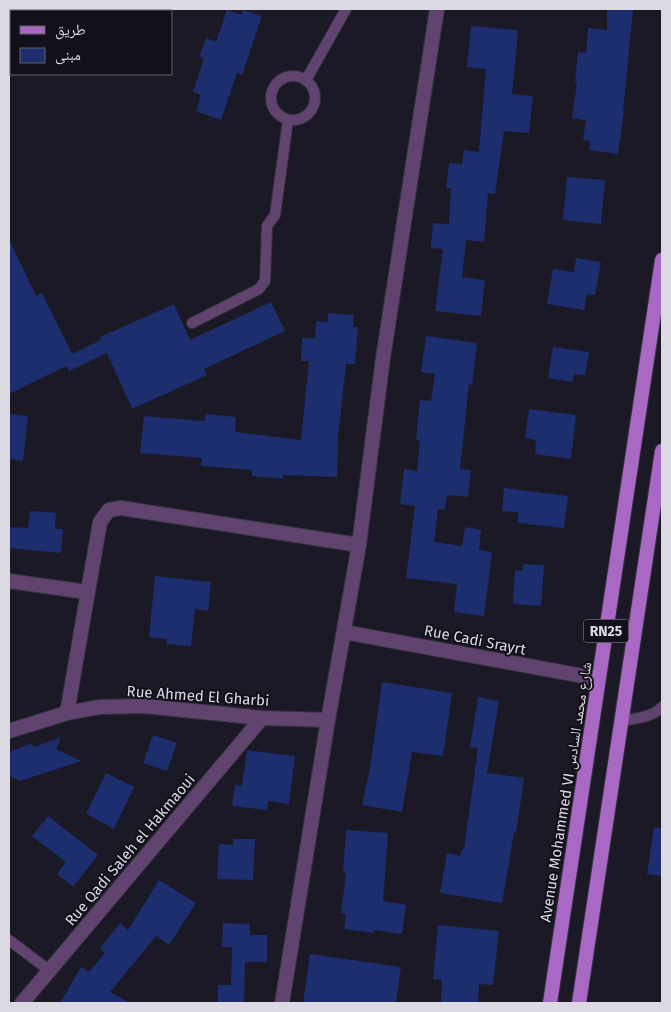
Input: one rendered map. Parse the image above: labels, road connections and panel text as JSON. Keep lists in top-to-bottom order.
{
  "streets": {
    "main road": ["RN25", "Avenue Mohammed VI شارع محمد السادس"],
    "street": ["Rue Cadi Srayrt", "Rue Ahmed El Gharbi", "Rue Qadi Saleh el Hakmaoui"]
  },
  "crossings": [
    ["Rue Cadi Srayrt", "Avenue Mohammed VI شارع محمد السادس"],
    ["Rue Ahmed El Gharbi", "Rue Qadi Saleh el Hakmaoui"]
  ],
  "legend": ["طريق", "مبنى"]
}
